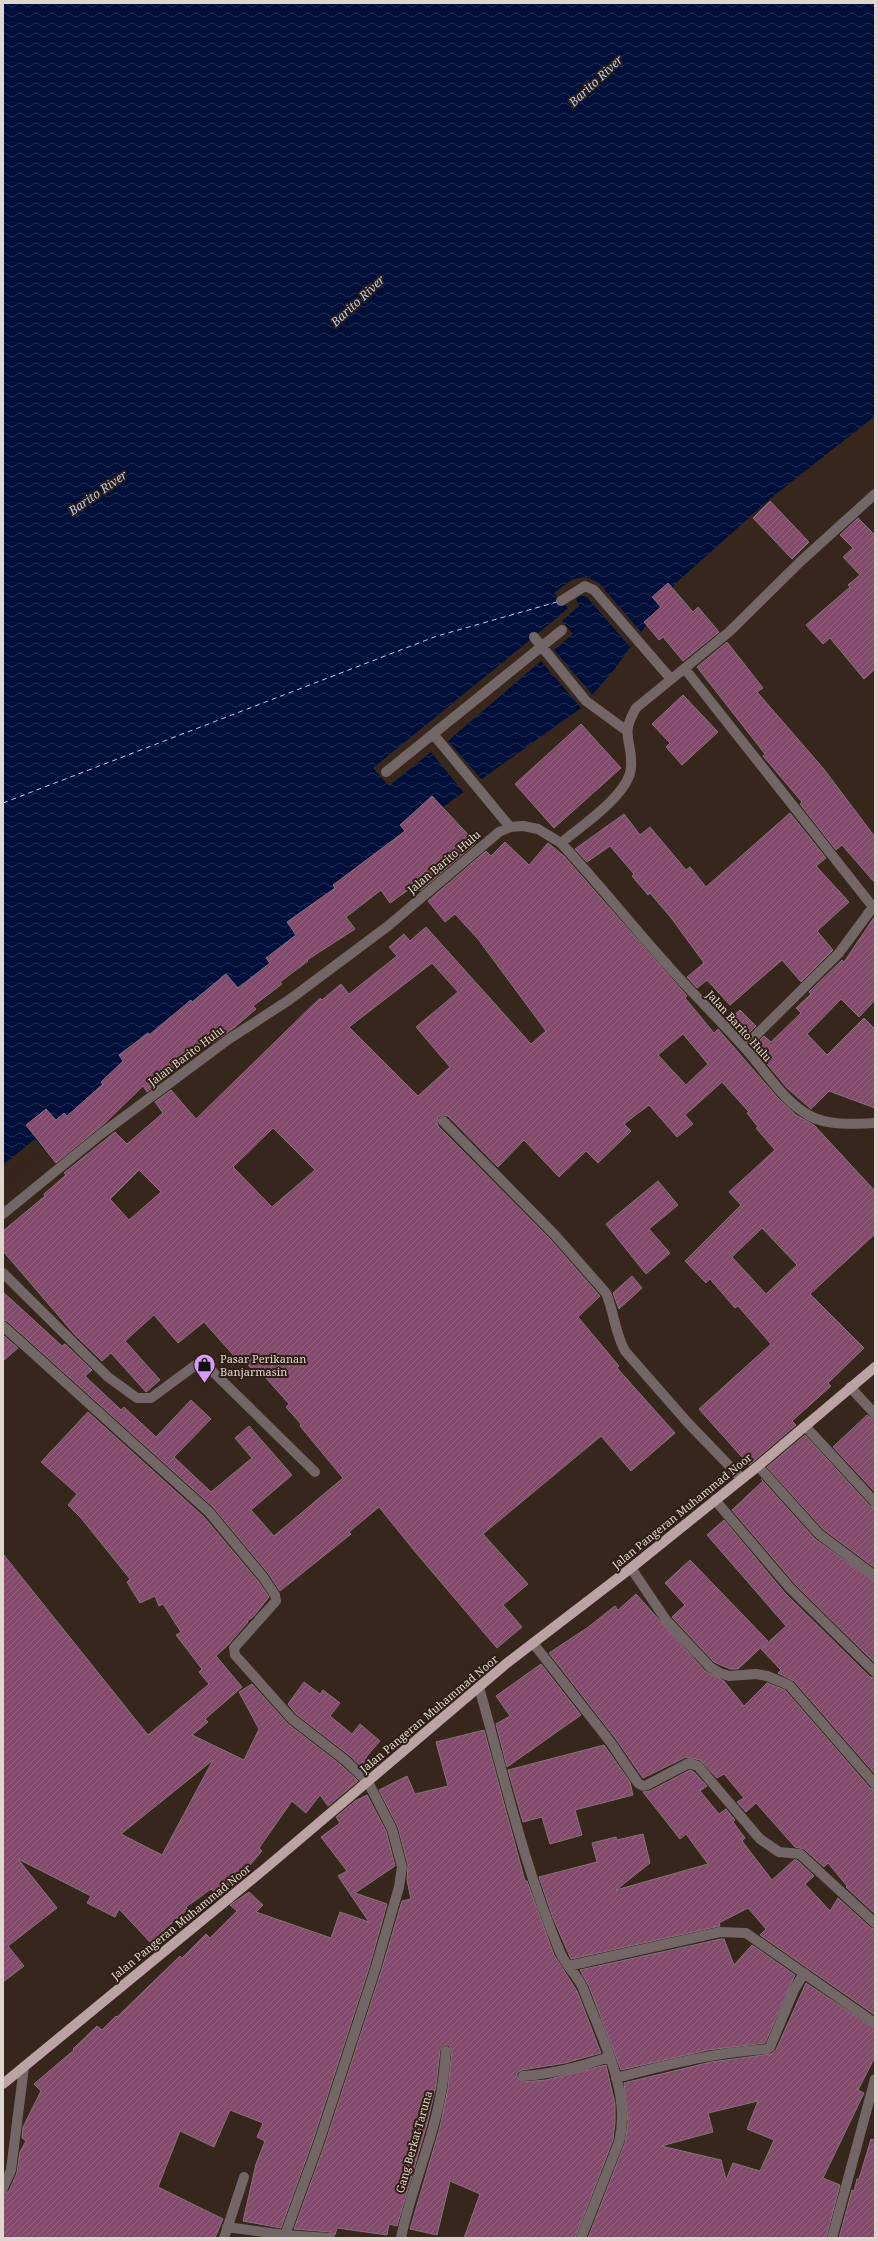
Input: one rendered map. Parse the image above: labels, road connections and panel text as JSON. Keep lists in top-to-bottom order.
{
  "streets": {
    "main road": ["Jalan Pangeran Muhammad Noor"],
    "street": ["Jalan Barito Hulu", "Gang Berkat Taruna"]
  },
  "water": ["Barito River"],
  "places": {
    "shop": ["Pasar Perikanan Banjarmasin"]
  }
}
